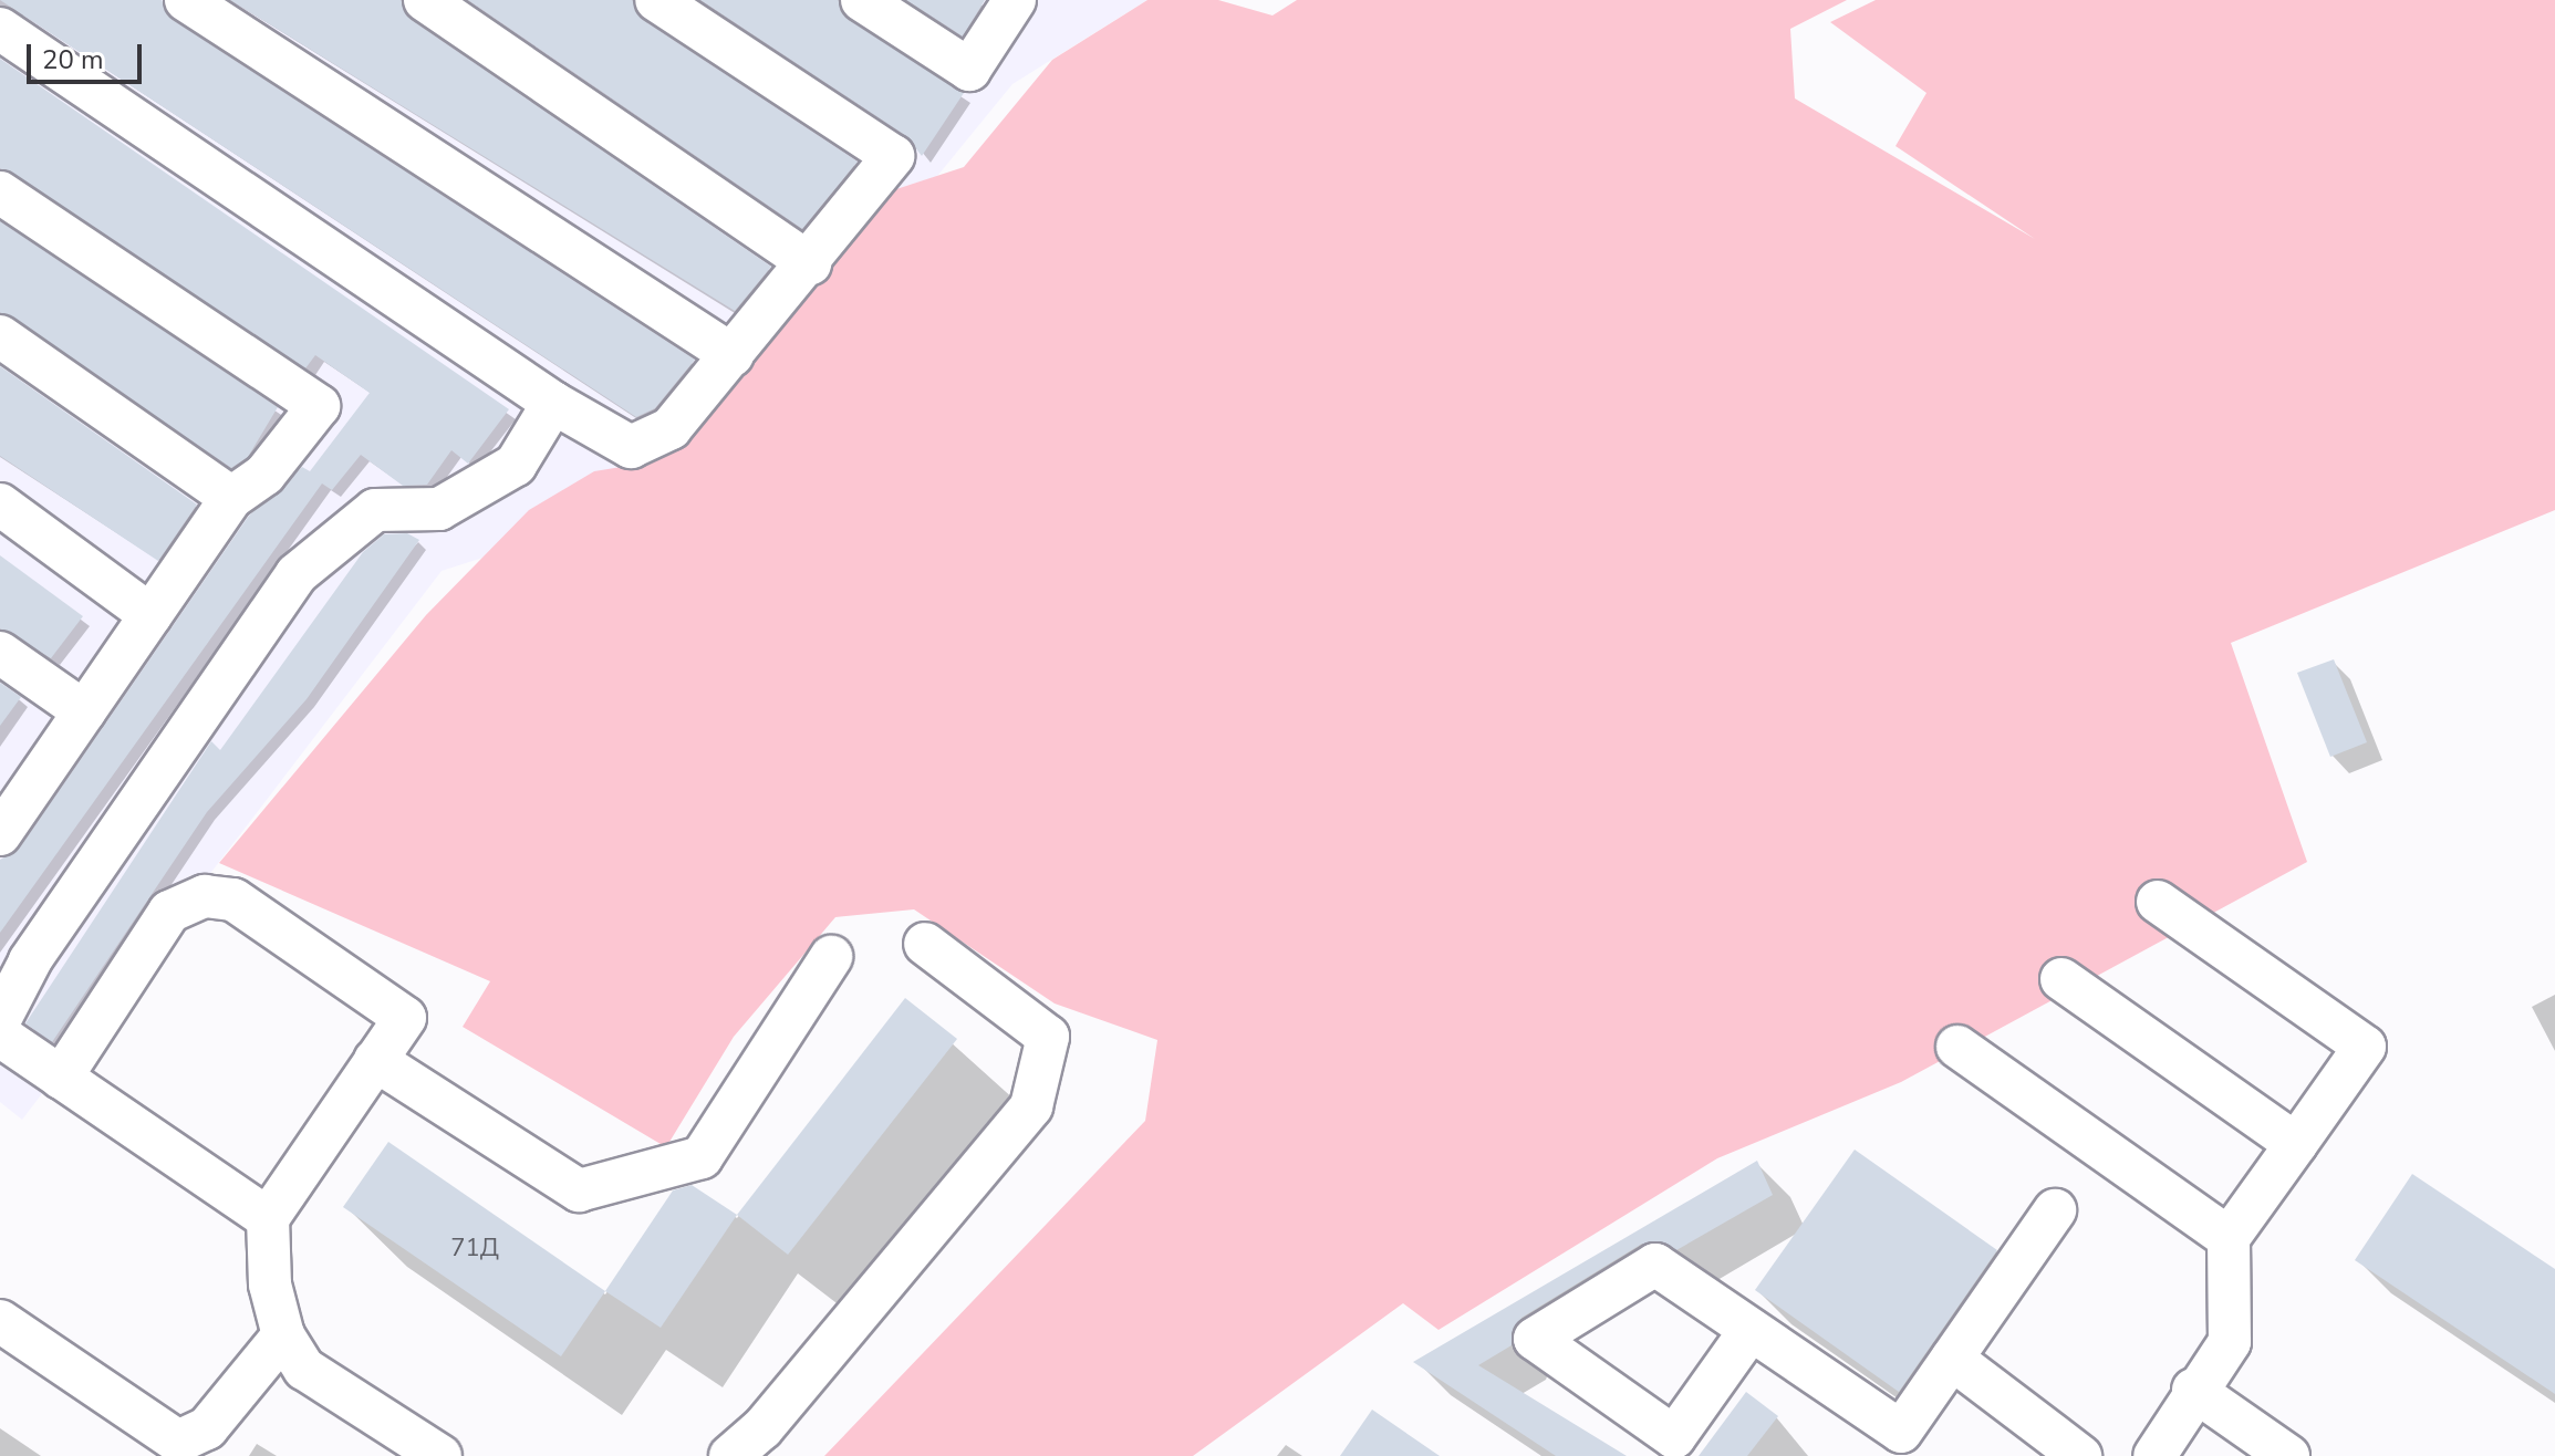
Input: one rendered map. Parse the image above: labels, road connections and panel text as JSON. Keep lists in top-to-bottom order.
{
  "house_numbers": ["71Д"],
  "scale_bar": "20 m"
}
